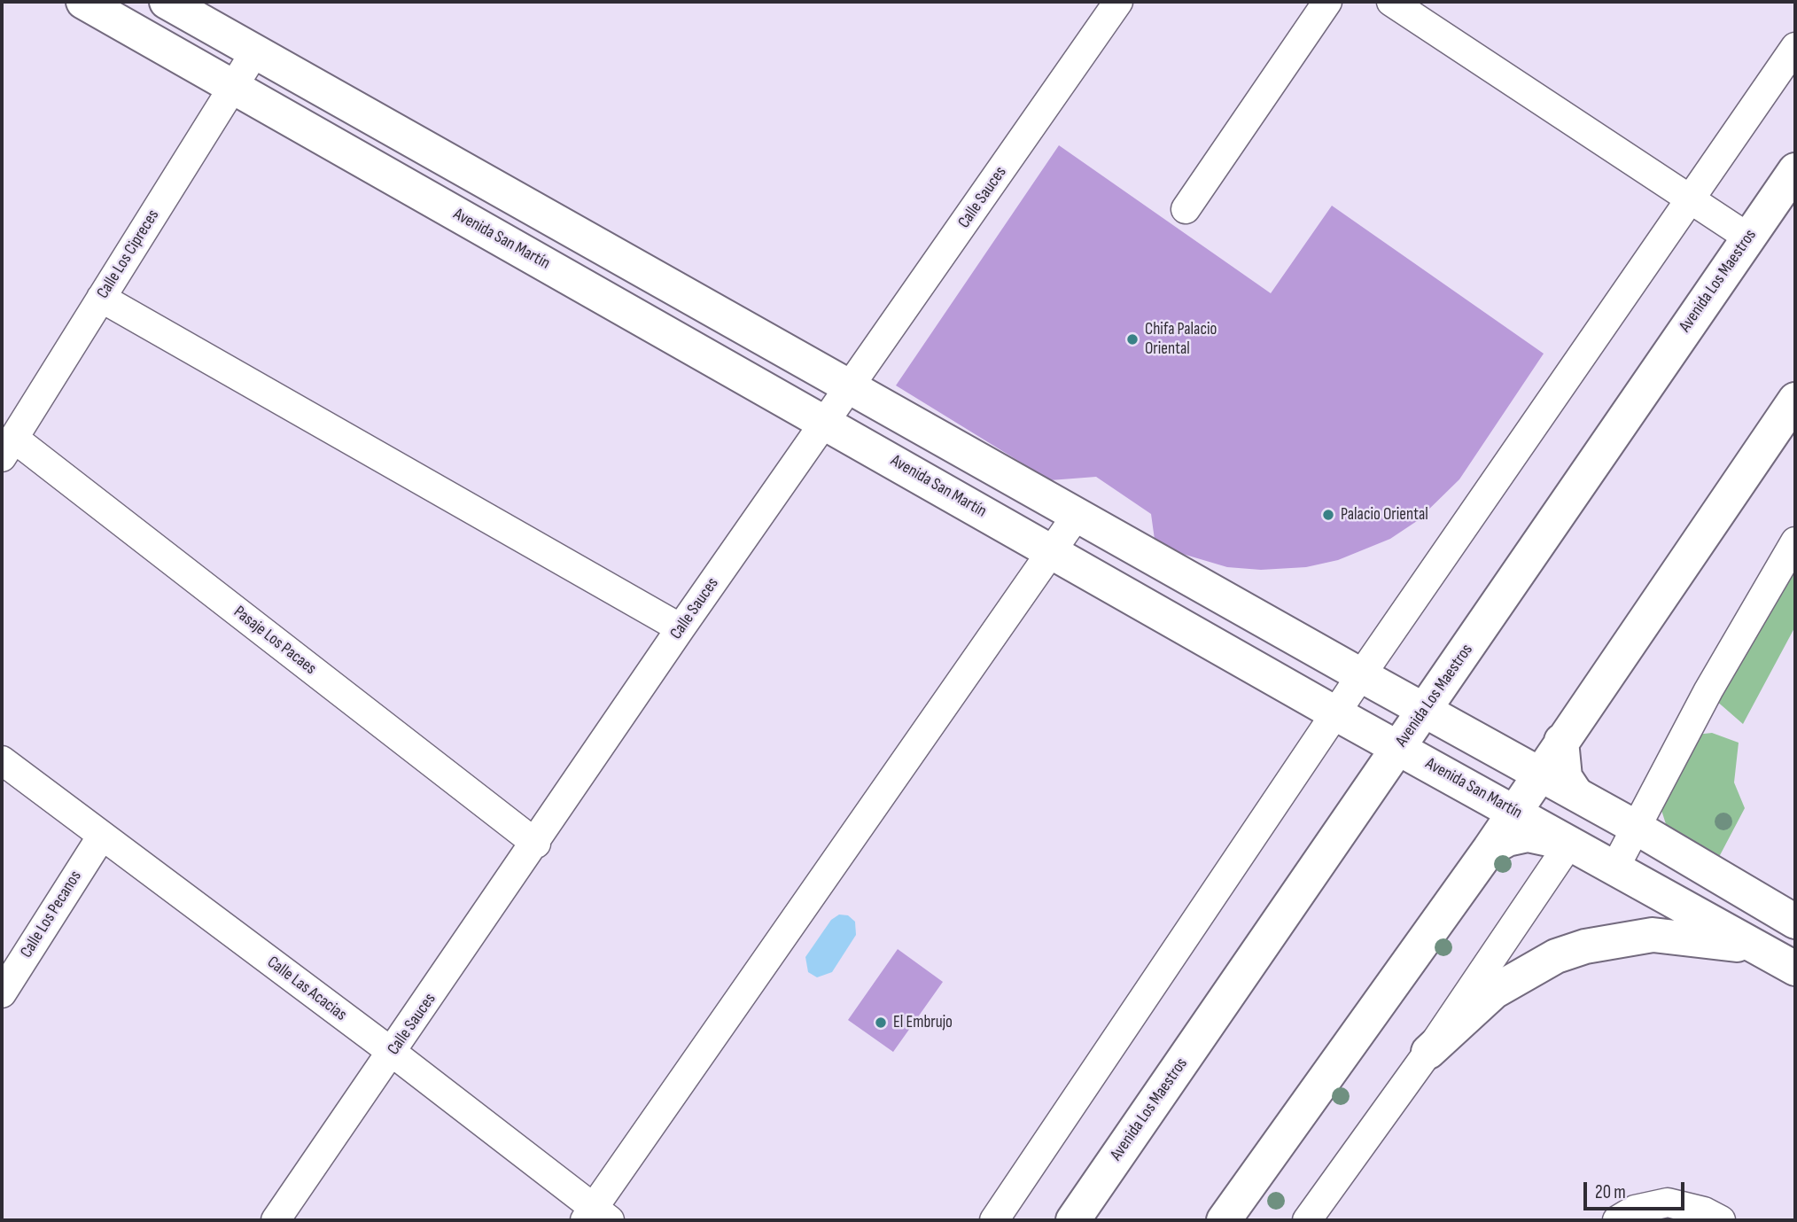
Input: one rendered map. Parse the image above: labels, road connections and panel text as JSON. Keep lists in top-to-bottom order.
{
  "streets": {
    "main road": ["Avenida San Martín", "Avenida Los Maestros"],
    "street": [
      "Calle Sauces",
      "Calle Los Cipreces",
      "Pasaje Los Pacaes",
      "Calle Los Pecanos",
      "Calle Las Acacias"
    ]
  },
  "crossings": [
    ["Calle Sauces", "Avenida San Martín"],
    ["Calle Sauces", "Pasaje Los Pacaes"],
    ["Calle Sauces", "Calle Las Acacias"],
    ["Avenida San Martín", "Calle Los Cipreces"],
    ["Avenida San Martín", "Avenida Los Maestros"],
    ["Calle Los Cipreces", "Pasaje Los Pacaes"],
    ["Calle Los Pecanos", "Calle Las Acacias"]
  ],
  "places": ["Chifa Palacio Oriental", "Palacio Oriental", "El Embrujo"],
  "scale_bar": "20 m"
}
